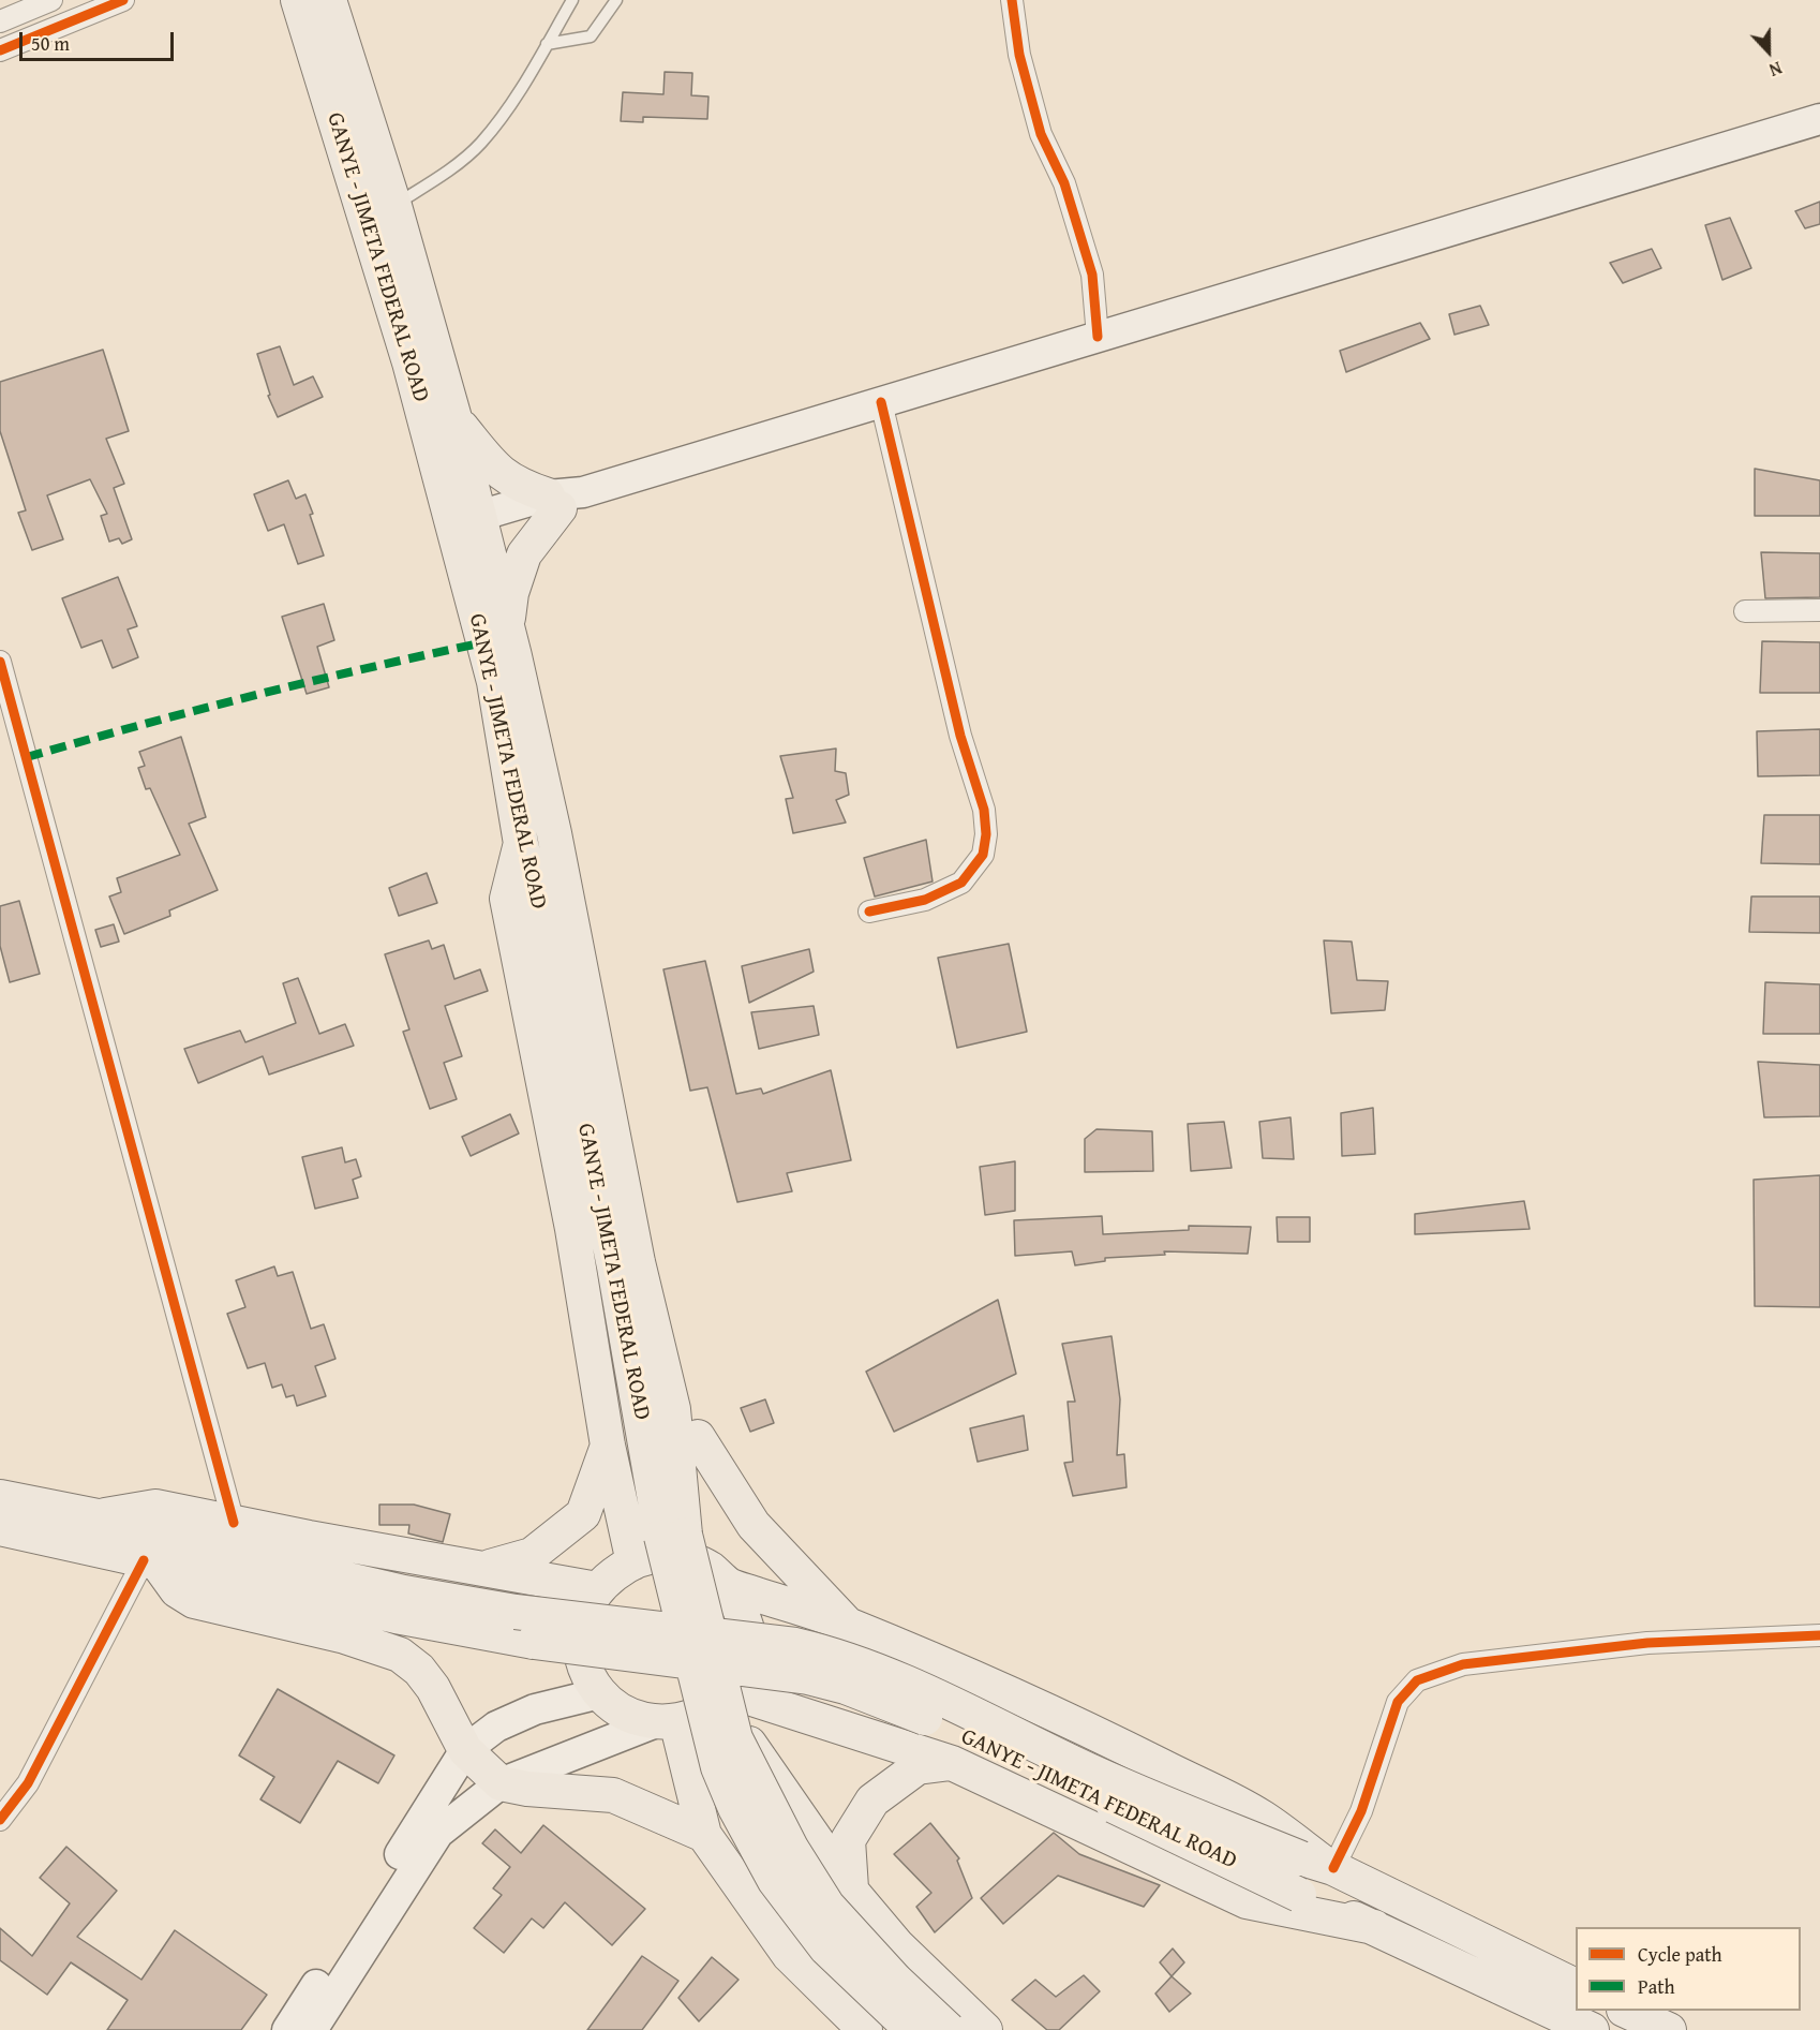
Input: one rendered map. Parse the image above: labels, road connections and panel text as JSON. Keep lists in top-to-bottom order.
{
  "streets": {
    "main road": ["GANYE - JIMETA FEDERAL ROAD"]
  },
  "legend": ["Cycle path", "Path"],
  "scale_bar": "50 m",
  "north": "bottom"
}
